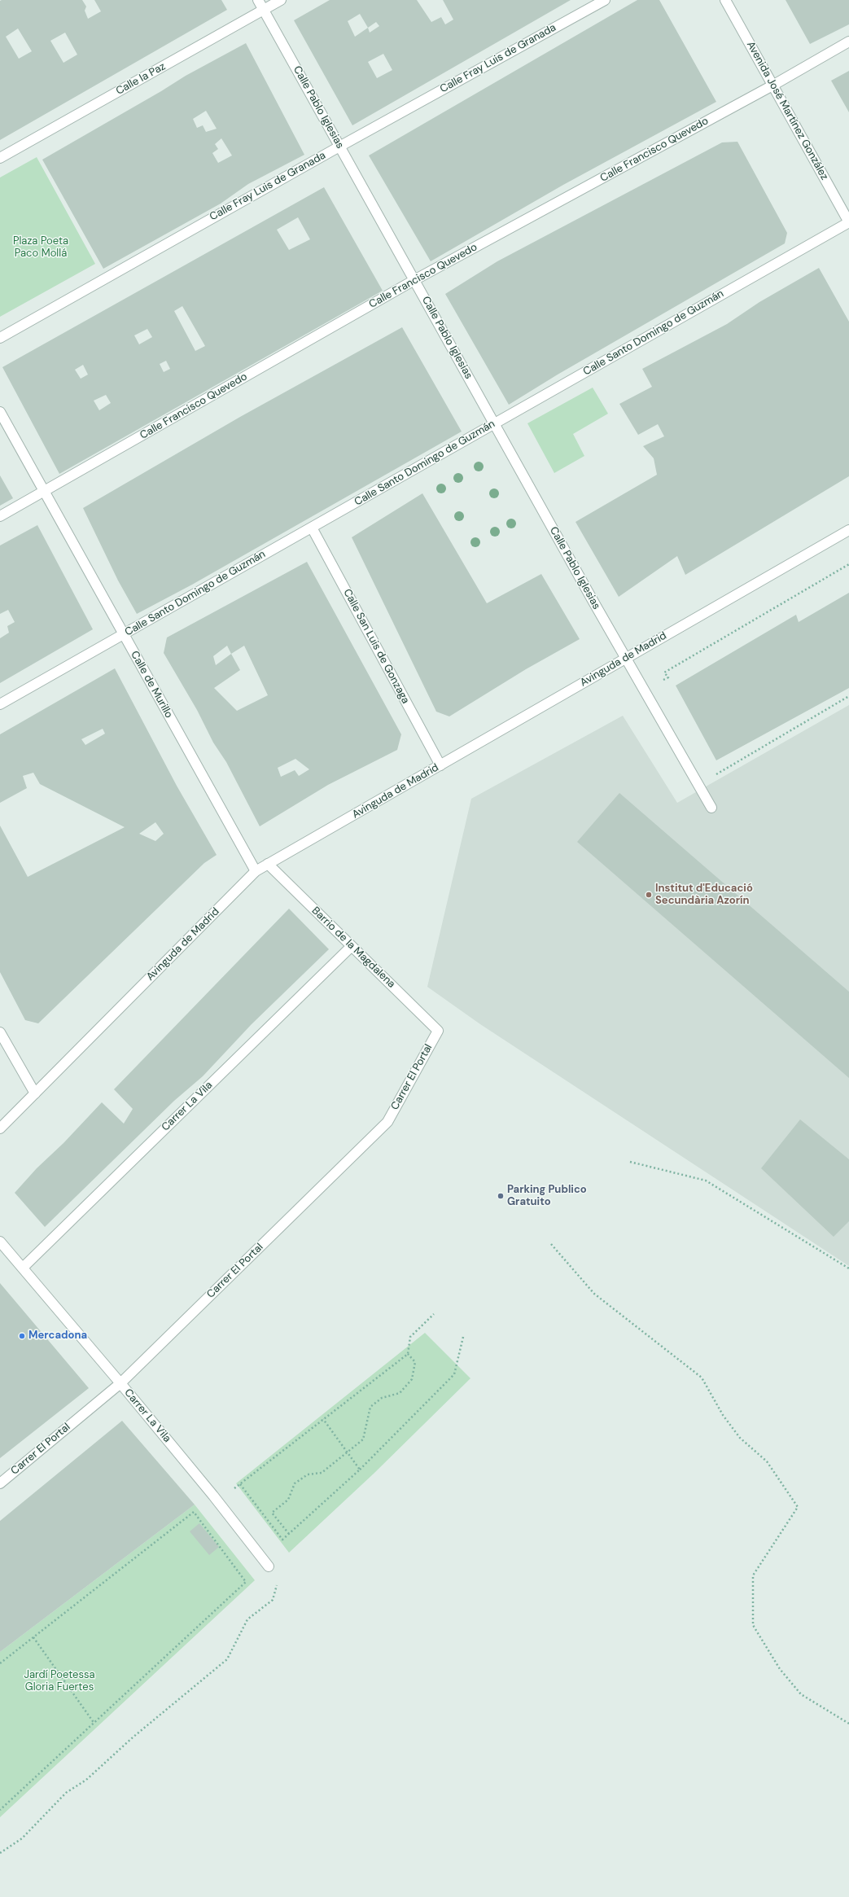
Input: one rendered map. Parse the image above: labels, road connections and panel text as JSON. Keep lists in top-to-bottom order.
{
  "streets": {
    "street": [
      "Calle Fray Luis de Granada",
      "Calle la Paz",
      "Calle Pablo Iglesias",
      "Avenida José Martínez González",
      "Calle Francisco Quevedo",
      "Calle Santo Domingo de Guzmán",
      "Calle San Luis de Gonzaga",
      "Avinguda de Madrid",
      "Calle de Murillo",
      "Barrio de la Magdalena",
      "Carrer El Portal",
      "Carrer La Vila"
    ]
  },
  "crossings": [
    ["Calle Fray Luis de Granada", "Calle Pablo Iglesias"],
    ["Calle la Paz", "Calle Pablo Iglesias"],
    ["Calle Pablo Iglesias", "Calle Francisco Quevedo"],
    ["Calle Pablo Iglesias", "Calle Santo Domingo de Guzmán"],
    ["Calle Pablo Iglesias", "Avinguda de Madrid"],
    ["Avenida José Martínez González", "Calle Francisco Quevedo"],
    ["Avenida José Martínez González", "Calle Santo Domingo de Guzmán"],
    ["Calle Francisco Quevedo", "Calle de Murillo"],
    ["Calle Santo Domingo de Guzmán", "Calle San Luis de Gonzaga"],
    ["Calle Santo Domingo de Guzmán", "Calle de Murillo"],
    ["Calle San Luis de Gonzaga", "Avinguda de Madrid"],
    ["Avinguda de Madrid", "Calle de Murillo"],
    ["Avinguda de Madrid", "Barrio de la Magdalena"],
    ["Barrio de la Magdalena", "Carrer El Portal"],
    ["Barrio de la Magdalena", "Carrer La Vila"],
    ["Carrer El Portal", "Carrer La Vila"]
  ],
  "parks": ["Plaza Poeta Paco Mollá", "Jardí Poetessa Gloria Fuertes"],
  "places": ["Institut d'Educació Secundària Azorín", "Parking Publico Gratuito", "Mercadona"]
}
